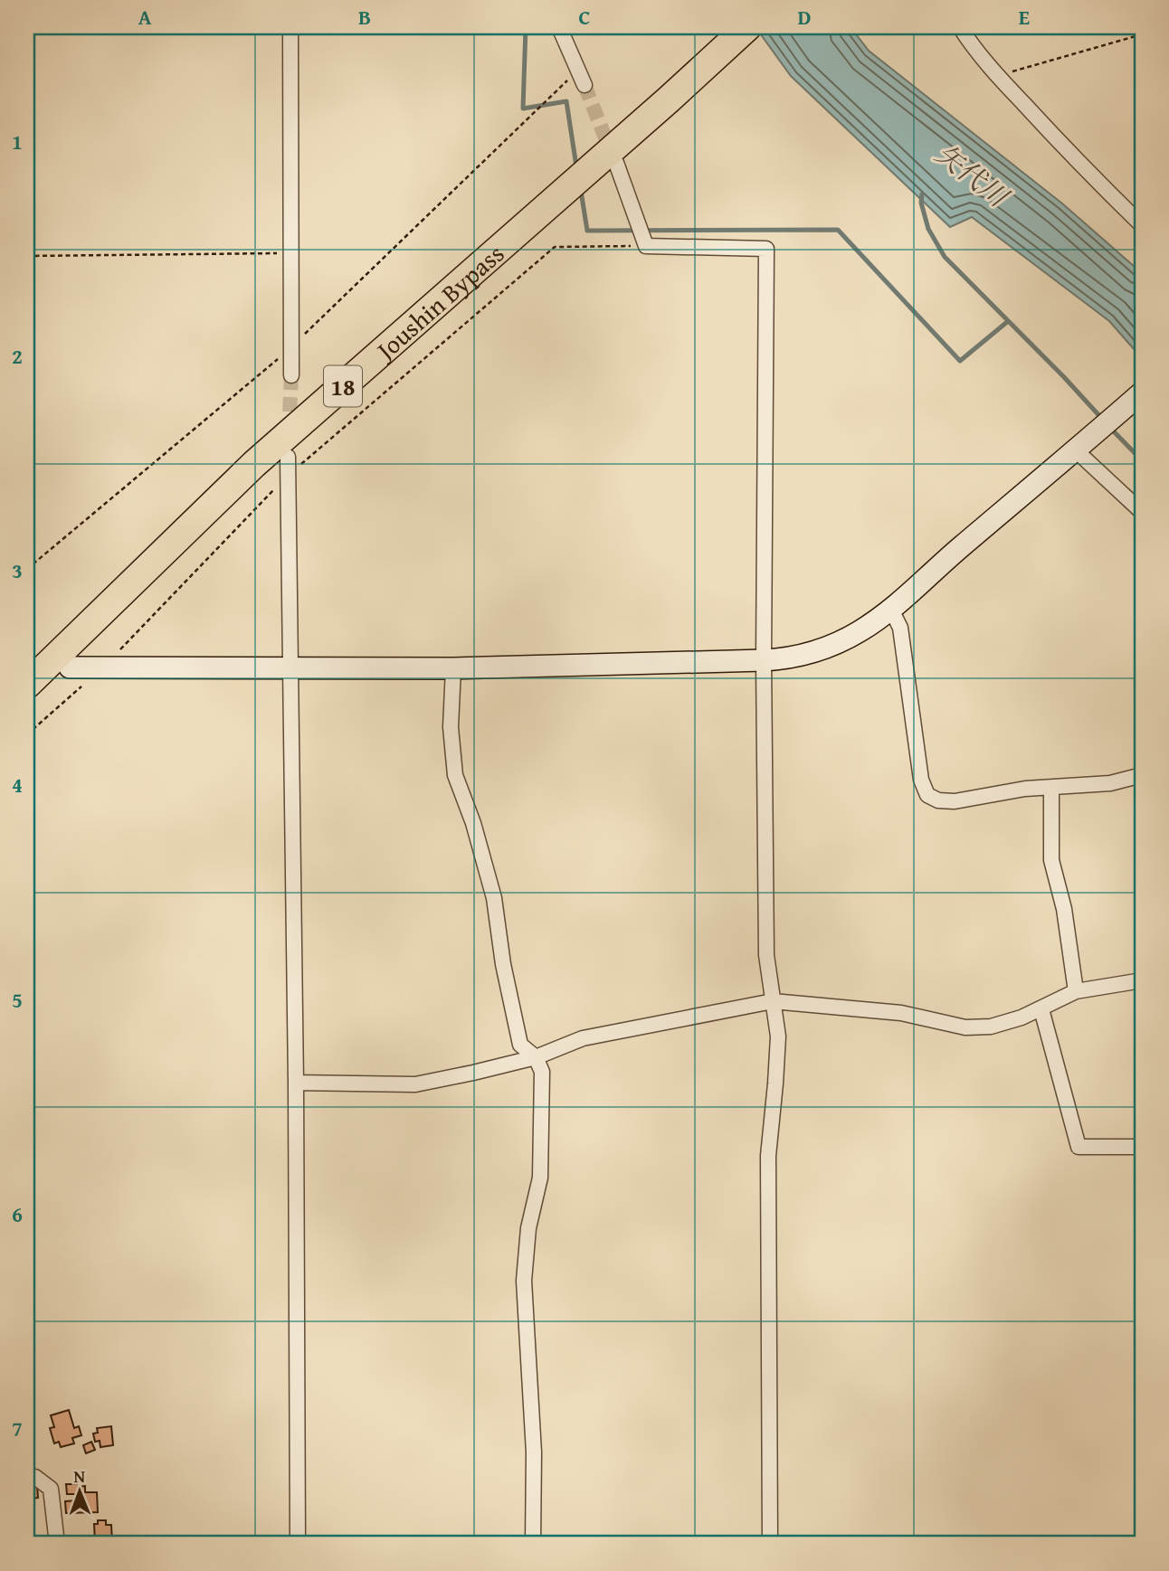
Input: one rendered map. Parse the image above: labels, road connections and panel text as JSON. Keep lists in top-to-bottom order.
{
  "streets": {
    "highway": ["Joushin Bypass", "18"]
  },
  "water": ["矢代川"],
  "north": "top",
  "grid": {
    "columns": [
      "A",
      "B",
      "C",
      "D",
      "E"
    ],
    "rows": [
      "1",
      "2",
      "3",
      "4",
      "5",
      "6",
      "7"
    ]
  }
}
